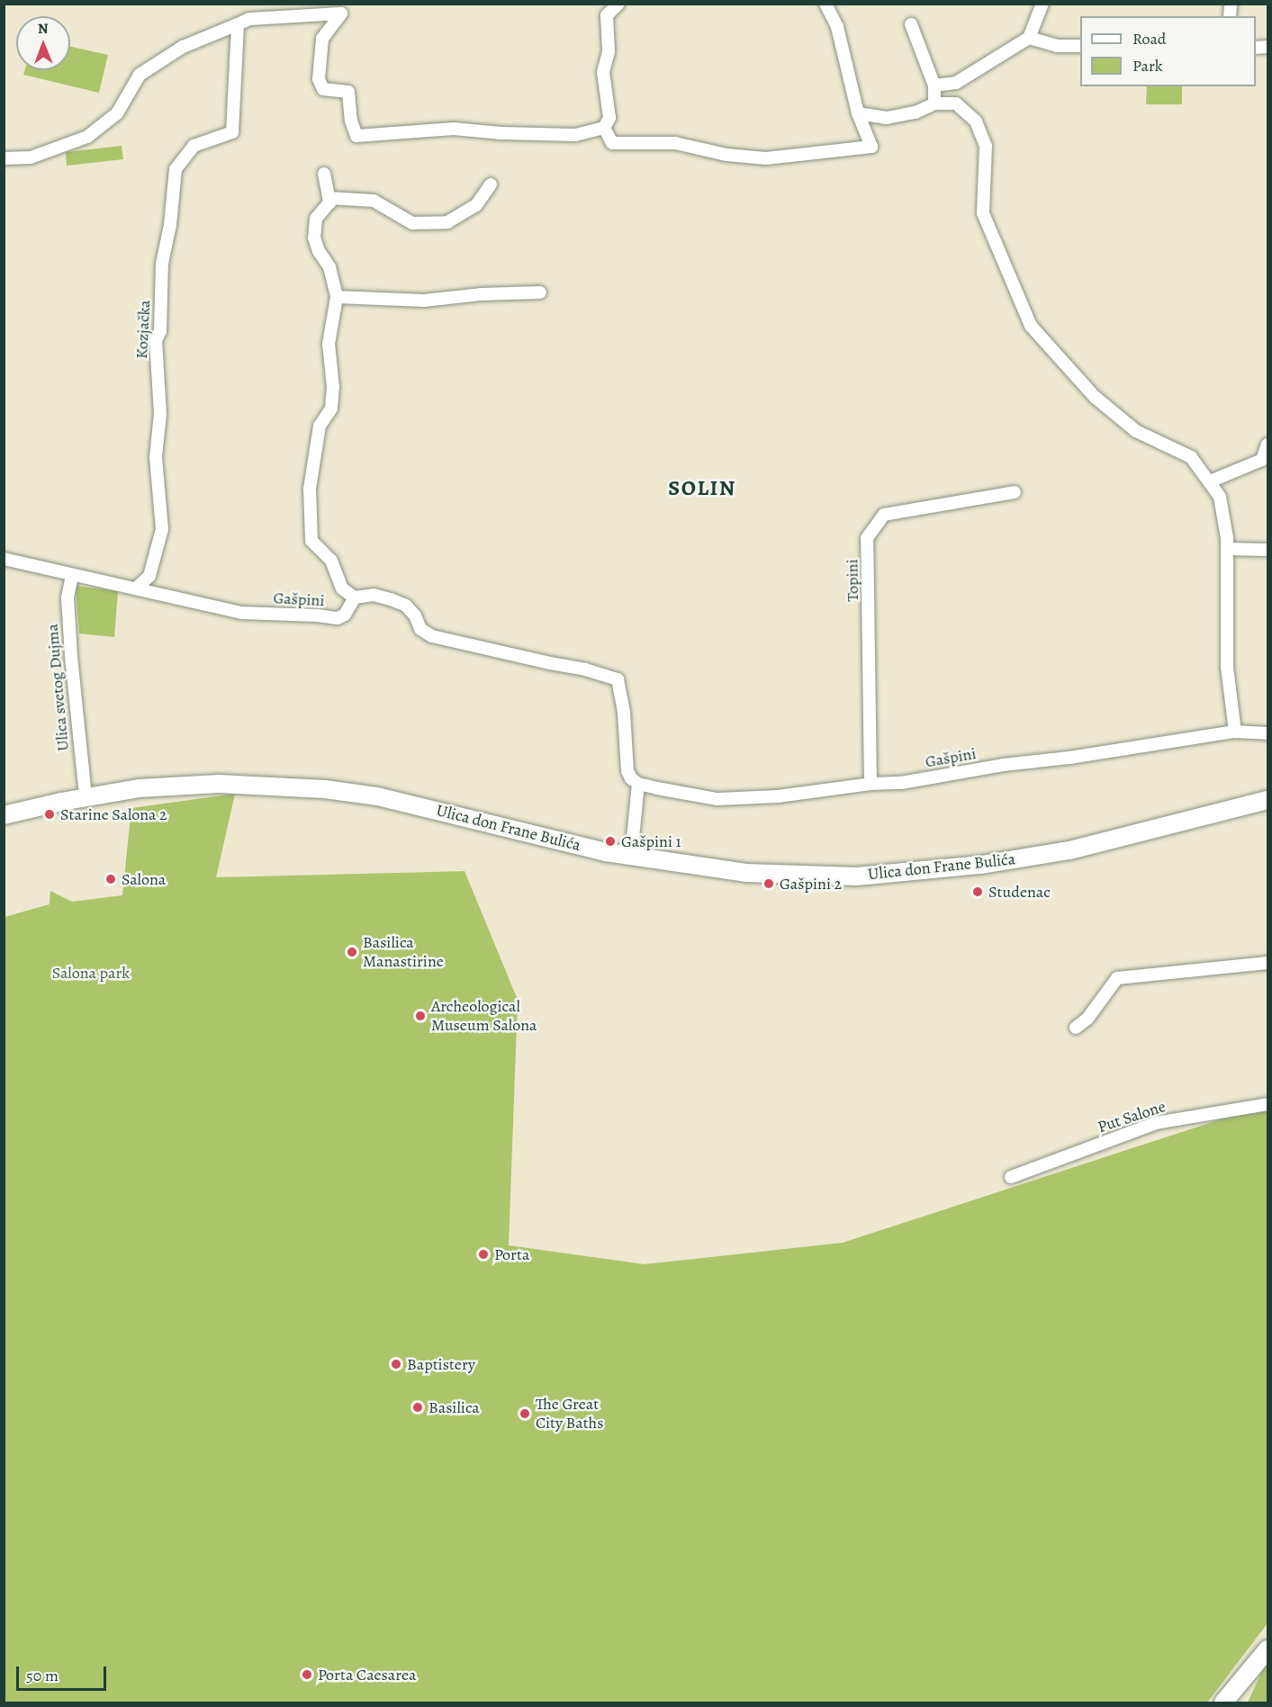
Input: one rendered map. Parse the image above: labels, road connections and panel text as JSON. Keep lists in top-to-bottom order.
{
  "streets": {
    "street": [
      "Kozjačka",
      "Topini",
      "Gašpini",
      "Ulica svetog Dujma",
      "Ulica don Frane Bulića",
      "Put Salone"
    ]
  },
  "crossings": [
    ["Kozjačka", "Gašpini"],
    ["Topini", "Gašpini"],
    ["Gašpini", "Ulica svetog Dujma"],
    ["Ulica svetog Dujma", "Ulica don Frane Bulića"]
  ],
  "districts": ["SOLIN"],
  "parks": ["Salona park"],
  "places": [
    "Starine Salona 2",
    "Gašpini 1",
    "Salona",
    "Gašpini 2",
    "Studenac",
    "Basilica Manastirine",
    "Archeological Museum Salona",
    "Porta",
    "Baptistery",
    "Basilica",
    "The Great City Baths",
    "Porta Caesarea"
  ],
  "legend": ["Road", "Park"],
  "scale_bar": "50 m",
  "north": "top"
}
